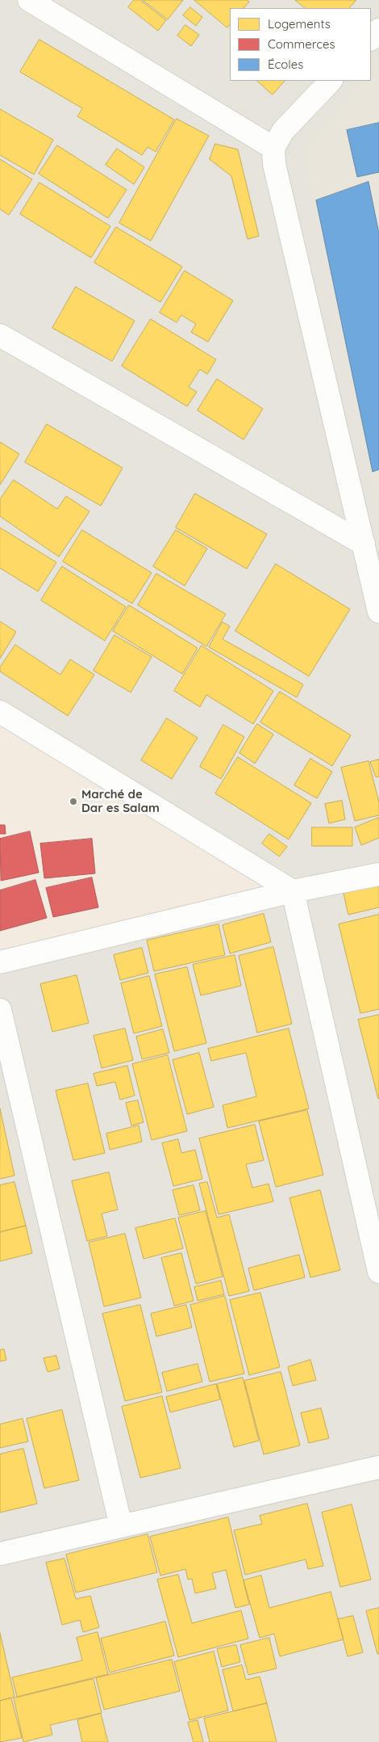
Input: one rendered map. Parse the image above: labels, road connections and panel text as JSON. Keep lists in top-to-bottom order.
{
  "places": ["Marché de Dar es Salam"],
  "legend": ["Logements", "Commerces", "Écoles"]
}
